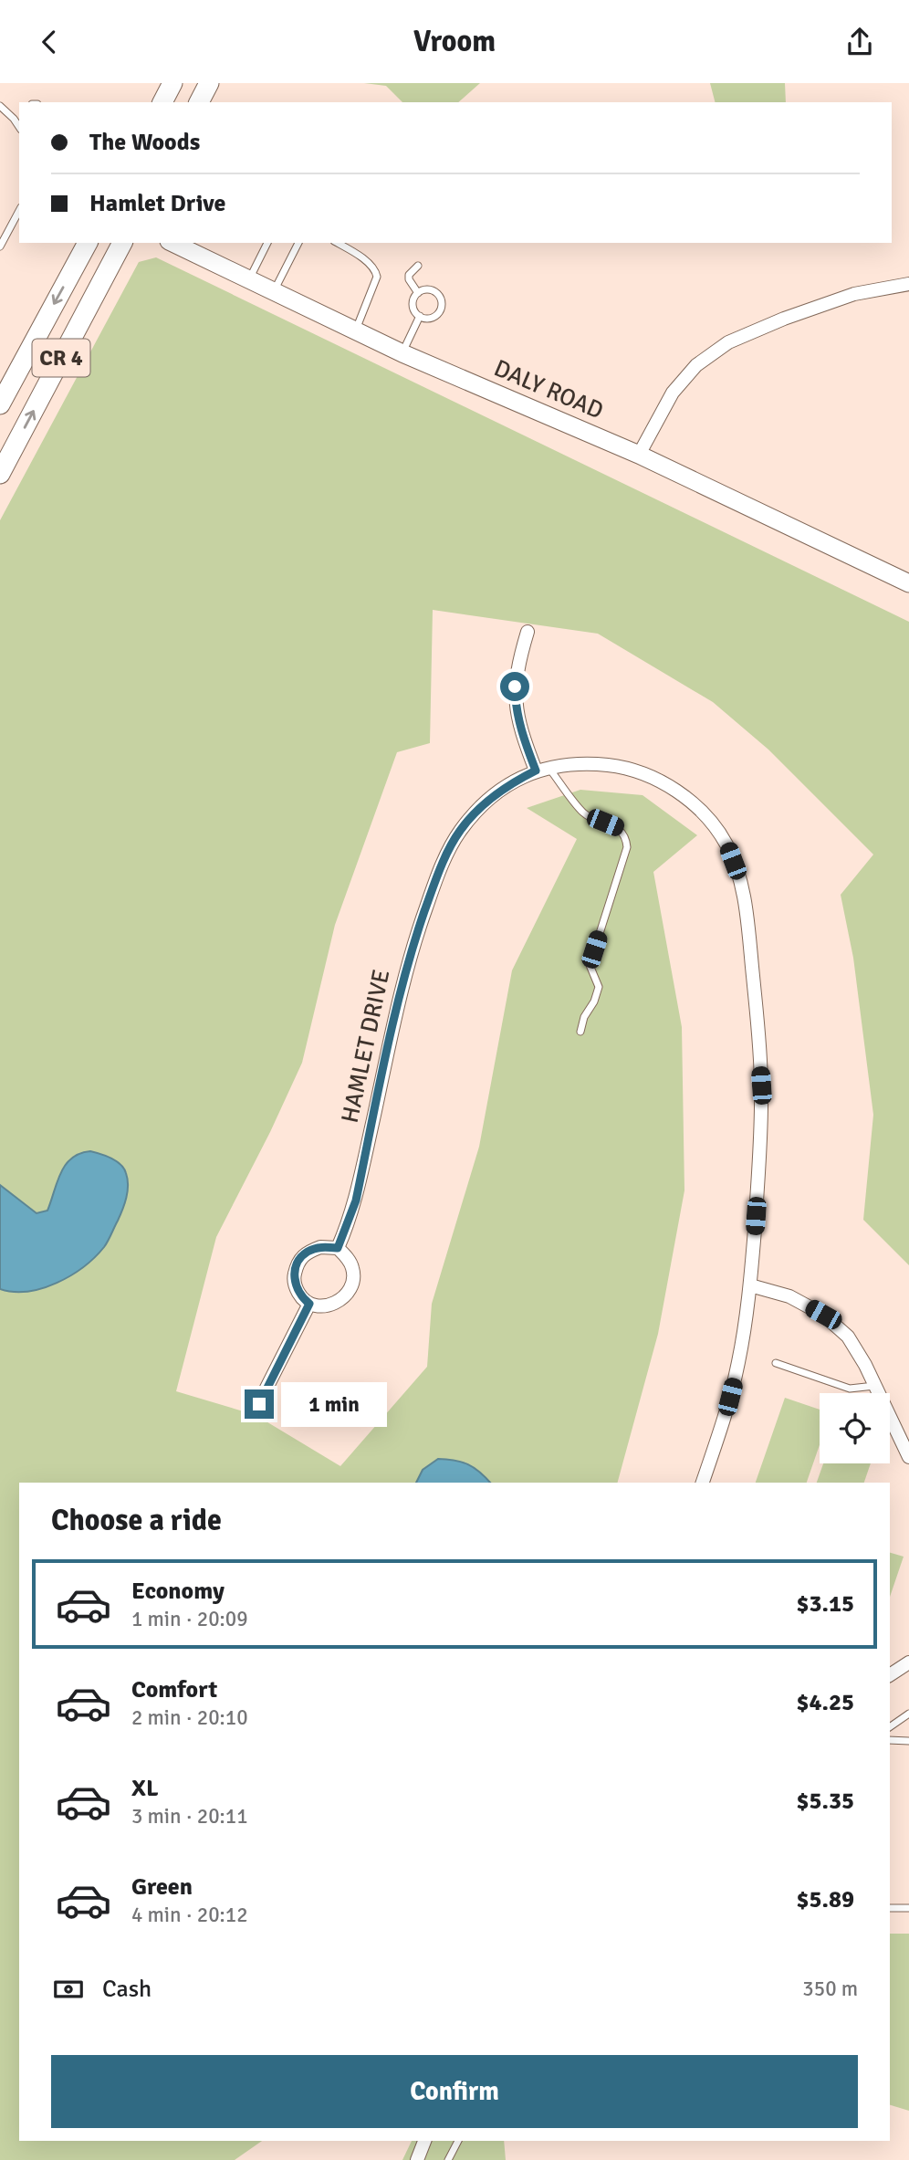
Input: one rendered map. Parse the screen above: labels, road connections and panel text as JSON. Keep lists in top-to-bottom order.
{
  "streets": {
    "main road": ["CR 4", "DALY ROAD"],
    "street": ["HAMLET DRIVE"]
  },
  "page": {
    "header": "Vroom",
    "banner": ["The Woods", "Hamlet Drive"],
    "bubble": "1 min",
    "heading": "Choose a ride",
    "list": [
      {
        "name": "Economy",
        "note": "1 min · 20:09",
        "value": "$3.15"
      },
      {
        "name": "Comfort",
        "note": "2 min · 20:10",
        "value": "$4.25"
      },
      {
        "name": "XL",
        "note": "3 min · 20:11",
        "value": "$5.35"
      },
      {
        "name": "Green",
        "note": "4 min · 20:12",
        "value": "$5.89"
      }
    ],
    "pay": ["Cash", "350 m"],
    "buttons": "Confirm"
  }
}
